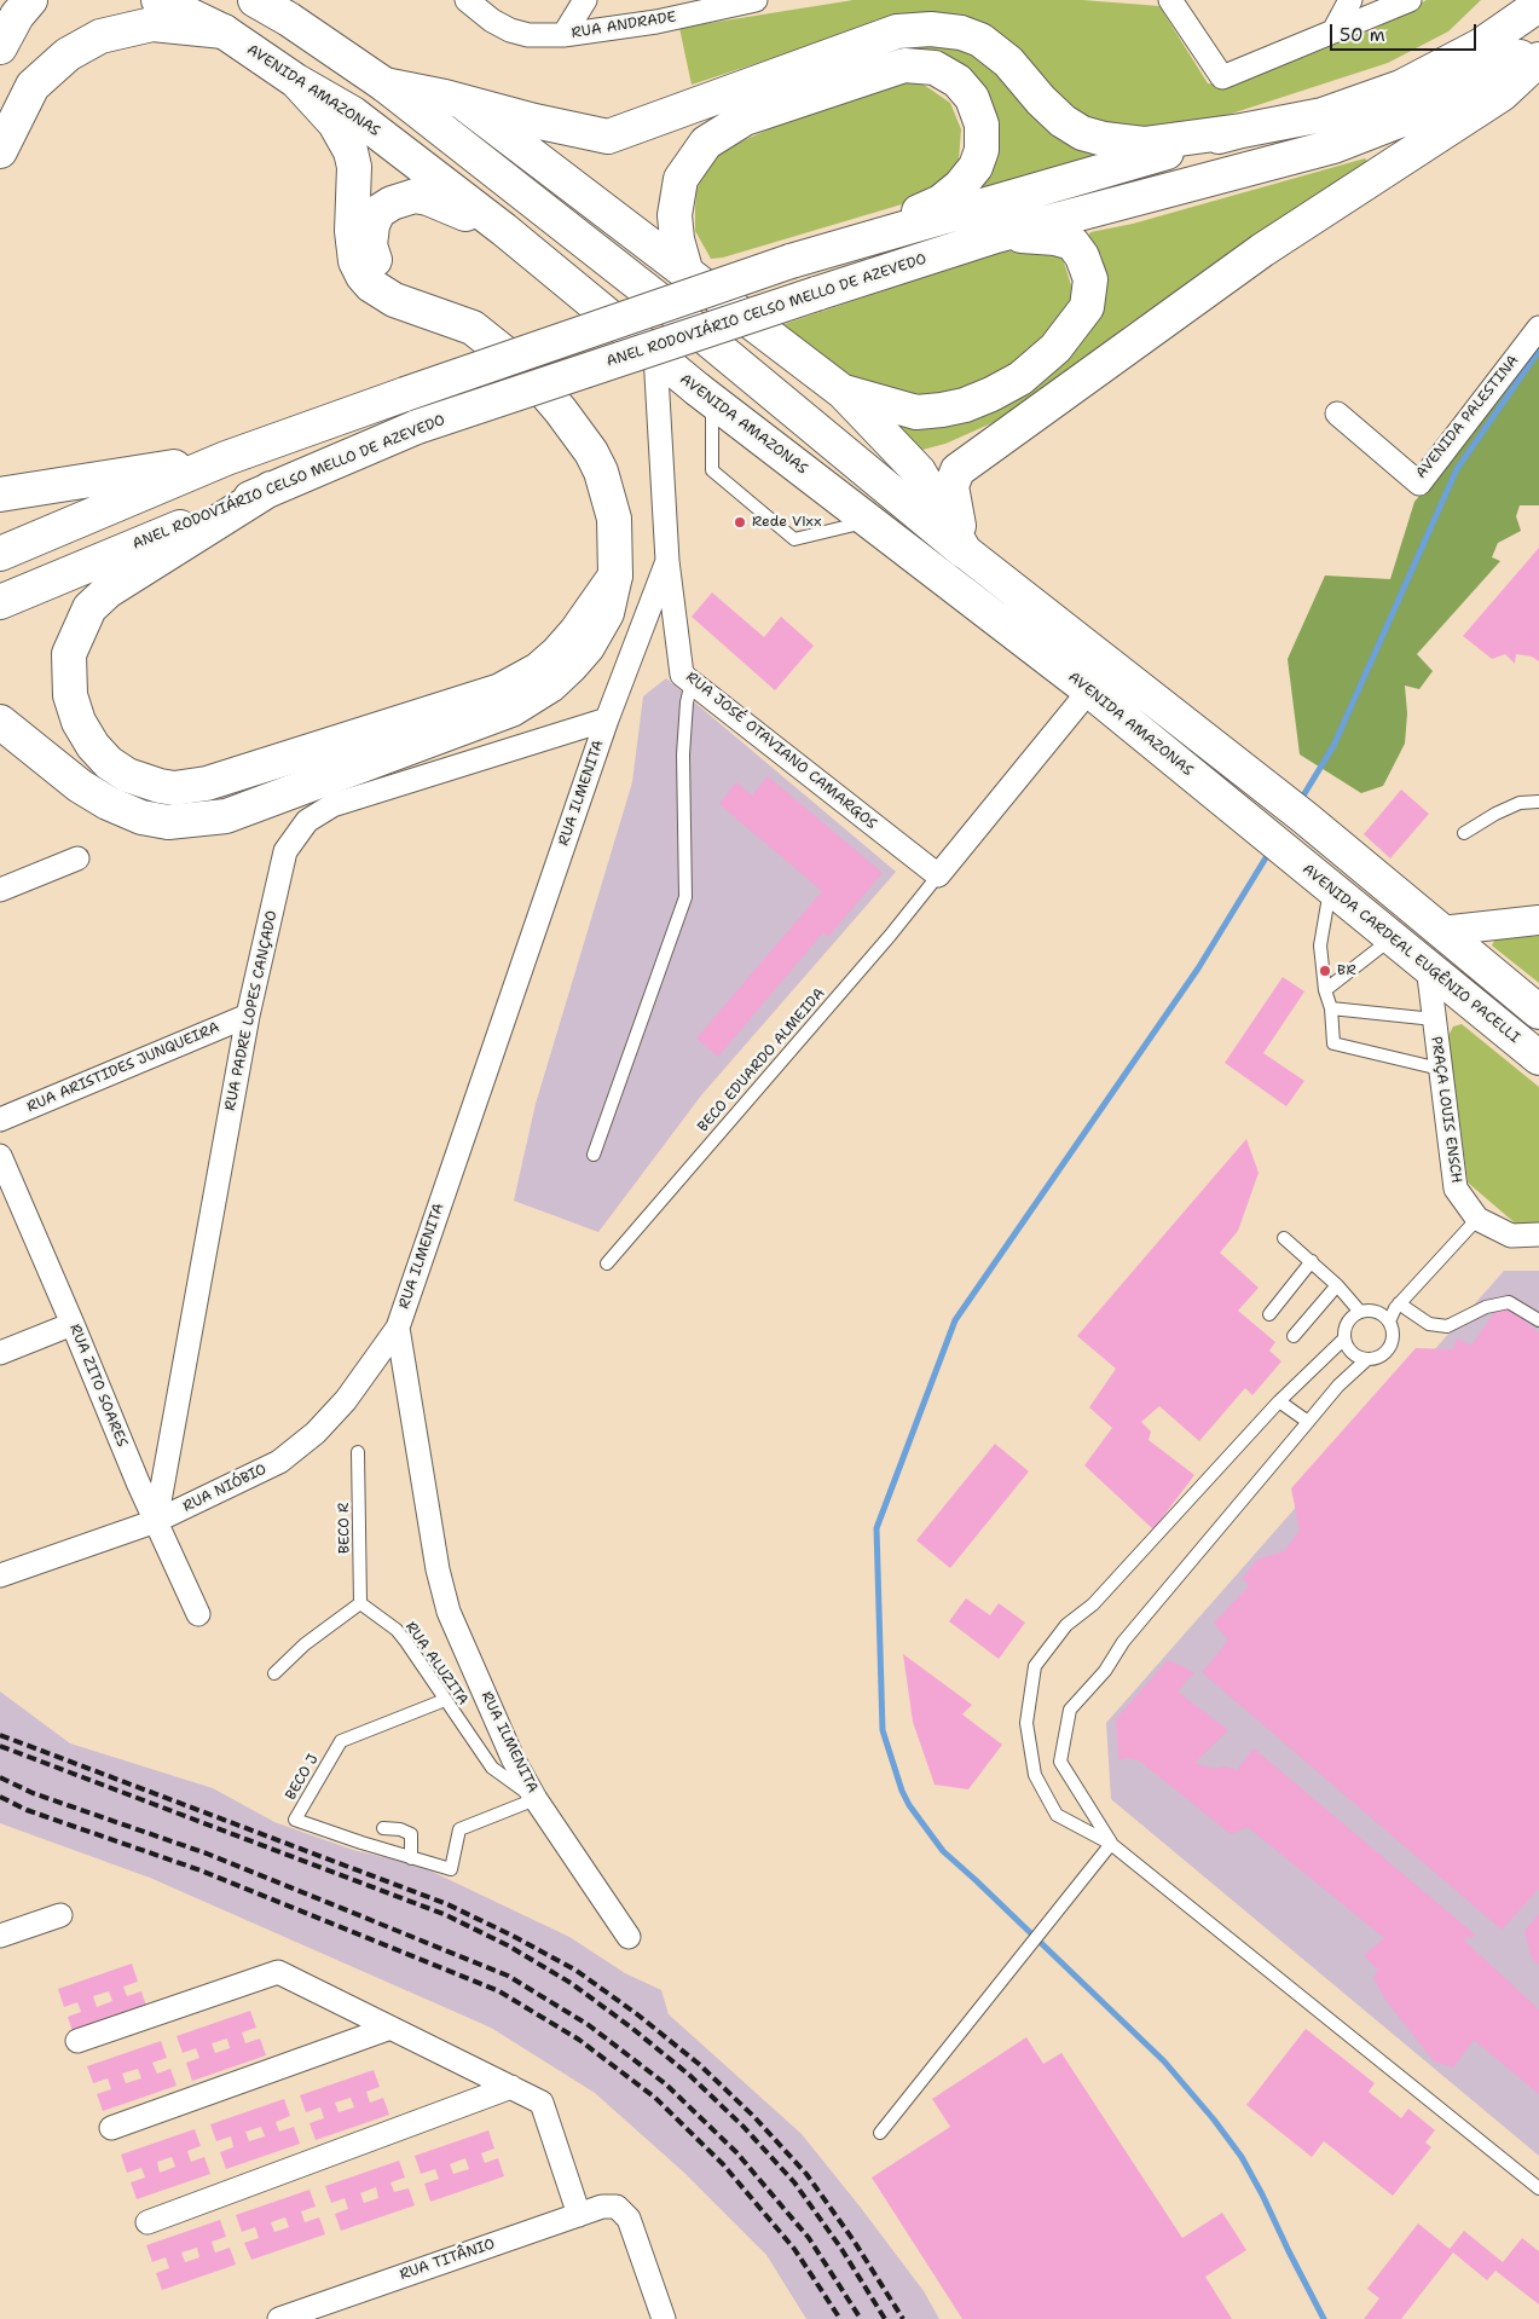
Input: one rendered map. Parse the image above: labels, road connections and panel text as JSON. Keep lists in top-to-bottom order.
{
  "streets": {
    "main road": ["AVENIDA AMAZONAS", "ANEL RODOVIÁRIO CELSO MELLO DE AZEVEDO", "AVENIDA CARDEAL EUGÊNIO PACELLI"],
    "street": [
      "RUA ANDRADE",
      "AVENIDA PALESTINA",
      "RUA JOSÉ OTAVIANO CAMARGOS",
      "RUA ILMENITA",
      "RUA PADRE LOPES CANÇADO",
      "RUA ARISTIDES JUNQUEIRA",
      "PRAÇA LOUIS ENSCH",
      "RUA ZITO SOARES",
      "RUA NIÓBIO",
      "RUA TITÂNIO"
    ],
    "lane": [
      "BECO EDUARDO ALMEIDA",
      "BECO R",
      "RUA ALUZITA",
      "BECO J"
    ]
  },
  "crossings": [
    ["AVENIDA AMAZONAS", "RUA JOSÉ OTAVIANO CAMARGOS"],
    ["AVENIDA AMAZONAS", "AVENIDA CARDEAL EUGÊNIO PACELLI"],
    ["RUA JOSÉ OTAVIANO CAMARGOS", "RUA ILMENITA"],
    ["RUA JOSÉ OTAVIANO CAMARGOS", "BECO EDUARDO ALMEIDA"],
    ["RUA ILMENITA", "RUA PADRE LOPES CANÇADO"],
    ["RUA ILMENITA", "RUA NIÓBIO"],
    ["RUA ILMENITA", "RUA ALUZITA"],
    ["AVENIDA CARDEAL EUGÊNIO PACELLI", "PRAÇA LOUIS ENSCH"],
    ["RUA PADRE LOPES CANÇADO", "RUA ARISTIDES JUNQUEIRA"],
    ["RUA PADRE LOPES CANÇADO", "RUA ZITO SOARES"],
    ["RUA PADRE LOPES CANÇADO", "RUA NIÓBIO"],
    ["RUA ZITO SOARES", "RUA NIÓBIO"],
    ["BECO R", "RUA ALUZITA"],
    ["RUA ALUZITA", "BECO J"]
  ],
  "places": ["Rede Vixx", "BR"],
  "scale_bar": "50 m"
}
